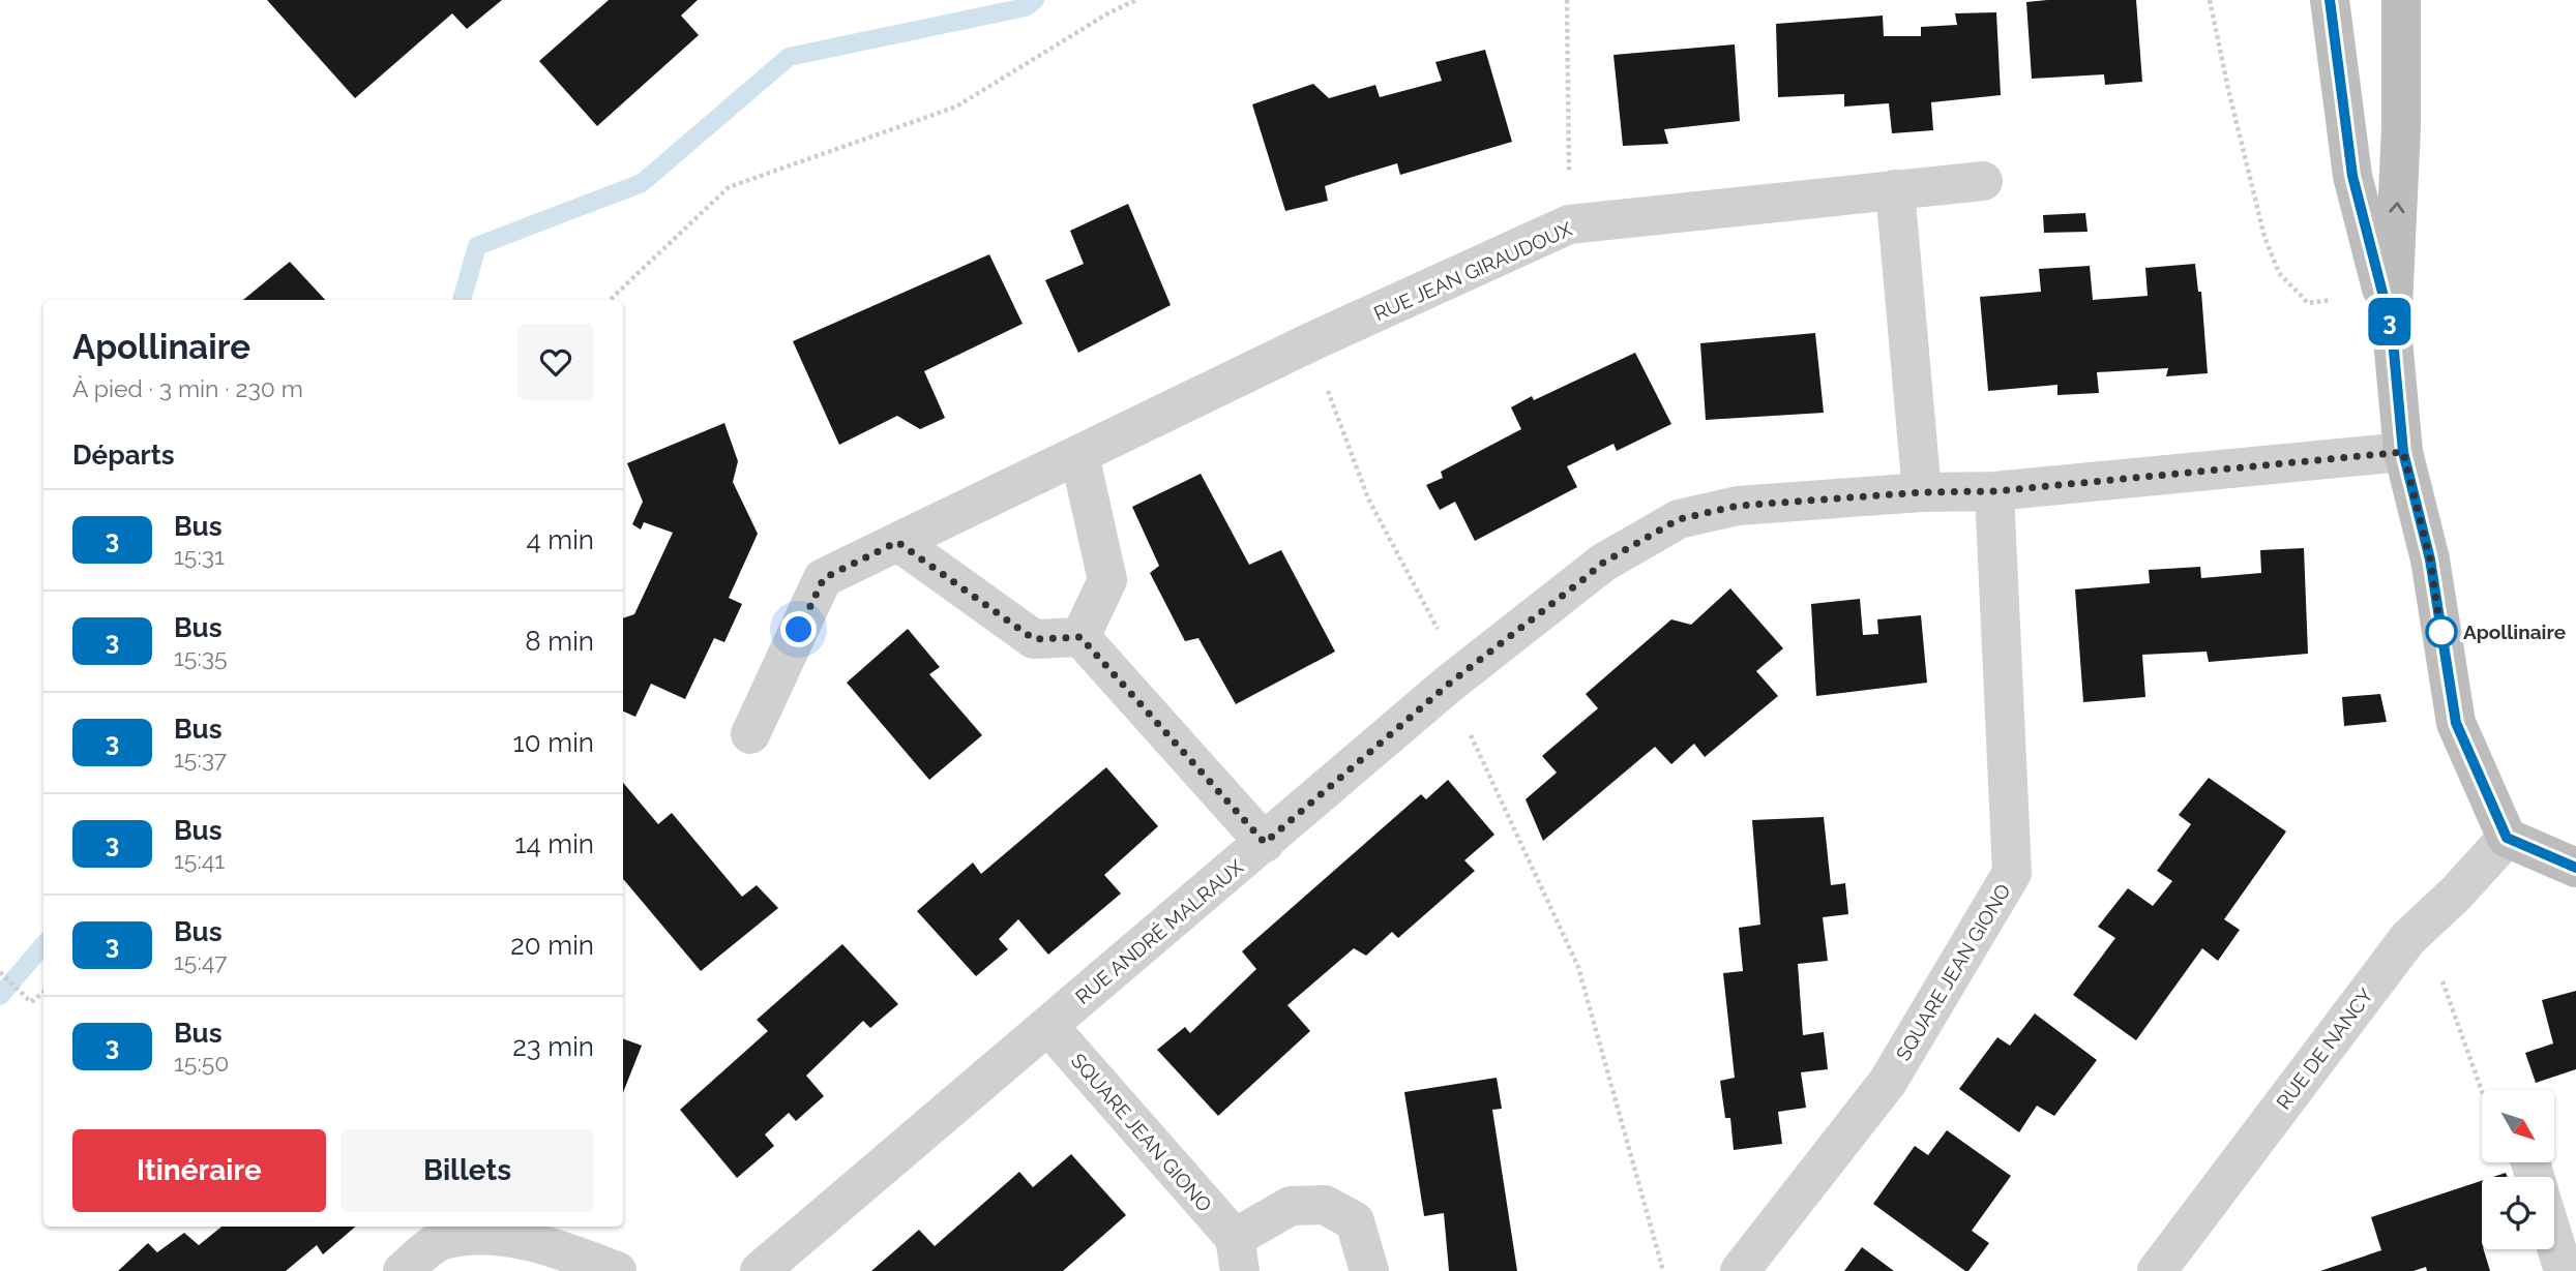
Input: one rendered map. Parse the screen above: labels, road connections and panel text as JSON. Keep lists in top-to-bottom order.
{
  "streets": {
    "street": [
      "RUE JEAN GIRAUDOUX",
      "RUE ANDRÉ MALRAUX",
      "SQUARE JEAN GIONO",
      "RUE DE NANCY"
    ]
  },
  "crossings": [
    ["RUE ANDRÉ MALRAUX", "SQUARE JEAN GIONO"]
  ],
  "places": ["Apollinaire"],
  "lines": ["bus line 3"],
  "north": "bottom right",
  "page": {
    "on_map": "3",
    "heading": [
      ["Apollinaire", "À pied · 3 min · 230 m"],
      "Départs"
    ],
    "list": [
      {
        "mark": "3",
        "name": "Bus",
        "note": "15:31",
        "value": "4 min"
      },
      {
        "mark": "3",
        "name": "Bus",
        "note": "15:35",
        "value": "8 min"
      },
      {
        "mark": "3",
        "name": "Bus",
        "note": "15:37",
        "value": "10 min"
      },
      {
        "mark": "3",
        "name": "Bus",
        "note": "15:41",
        "value": "14 min"
      },
      {
        "mark": "3",
        "name": "Bus",
        "note": "15:47",
        "value": "20 min"
      },
      {
        "mark": "3",
        "name": "Bus",
        "note": "15:50",
        "value": "23 min"
      }
    ],
    "buttons": ["Itinéraire", "Billets"]
  }
}
